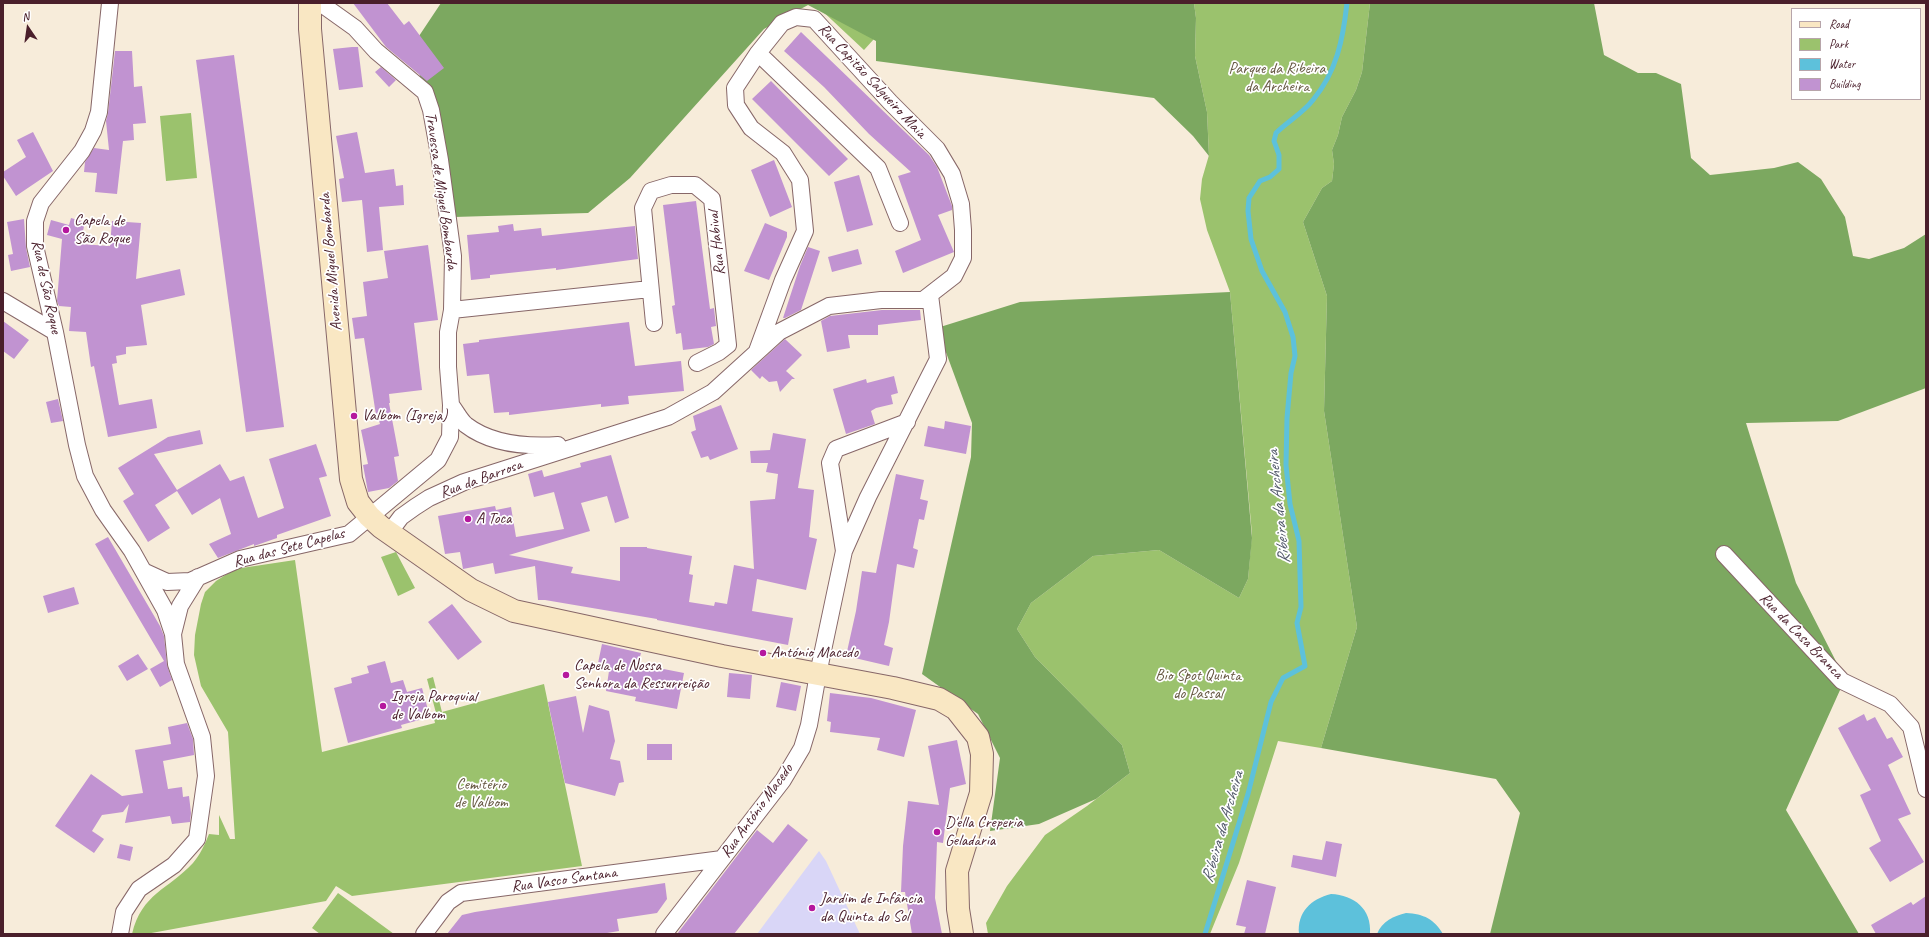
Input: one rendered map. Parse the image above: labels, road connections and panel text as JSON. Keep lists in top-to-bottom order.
{
  "streets": {
    "street": [
      "Rua Capitão Salgueiro Maia",
      "Travessa de Miguel Bombarda",
      "Rua Habival",
      "Avenida Miguel Bombarda",
      "Rua de São Roque",
      "Rua da Barrosa",
      "Rua das Sete Capelas",
      "Rua da Casa Branca",
      "Rua António Macedo",
      "Rua Vasco Santana"
    ]
  },
  "crossings": [
    ["Rua Capitão Salgueiro Maia", "Rua da Barrosa"],
    ["Travessa de Miguel Bombarda", "Rua da Barrosa"],
    ["Avenida Miguel Bombarda", "Rua da Barrosa"],
    ["Avenida Miguel Bombarda", "Rua das Sete Capelas"],
    ["Avenida Miguel Bombarda", "Rua António Macedo"],
    ["Rua da Barrosa", "Rua das Sete Capelas"],
    ["Rua António Macedo", "Rua Vasco Santana"]
  ],
  "water": ["Ribeira da Archeira"],
  "parks": ["Parque da Ribeira da Archeira", "Bio Spot Quinta do Passal", "Cemitério de Valbom"],
  "places": [
    "Capela de São Roque",
    "Valbom (Igreja)",
    "A Toca",
    "António Macedo",
    "Capela de Nossa Senhora da Ressurreição",
    "Igreja Paroquial de Valbom",
    "D'ella Creperia Geladaria",
    "Jardim de Infância da Quinta do Sol"
  ],
  "legend": [
    "Road",
    "Park",
    "Water",
    "Building"
  ],
  "north": "top"
}
